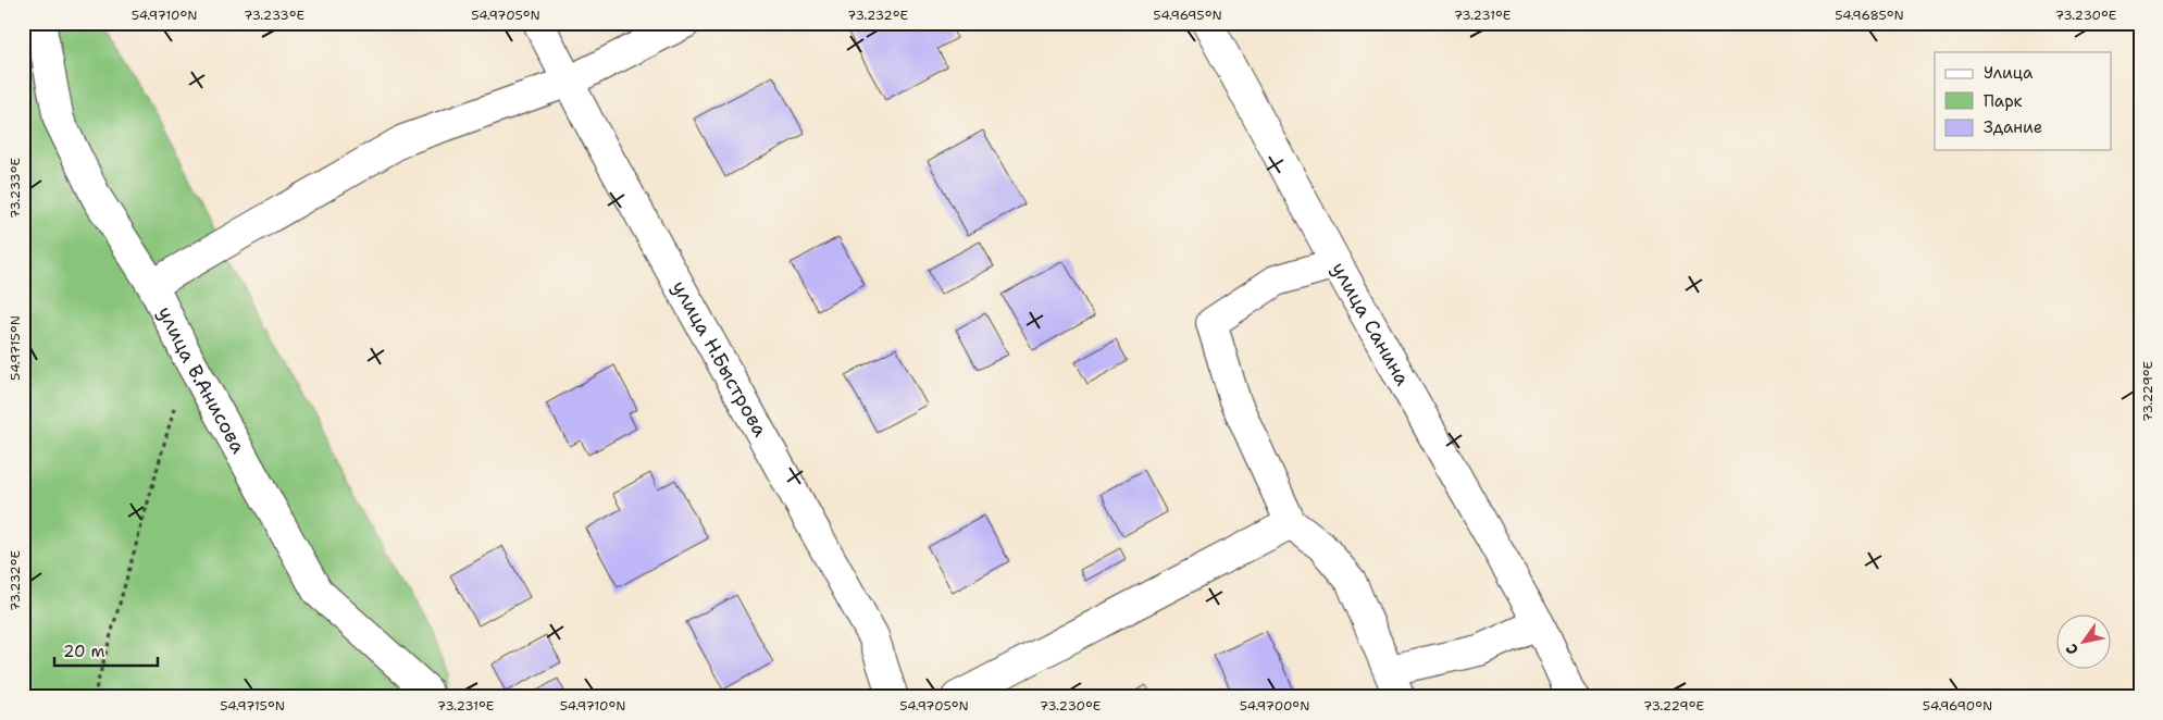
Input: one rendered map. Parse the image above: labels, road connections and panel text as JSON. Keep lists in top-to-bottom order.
{
  "streets": {
    "street": ["улица Санина", "улица Н.Быстрова", "улица В.Анисова"]
  },
  "legend": ["Улица", "Парк", "Здание"],
  "scale_bar": "20 m",
  "north": "bottom left",
  "coordinates": [
    "54.9710°N",
    "73.233°E",
    "54.9705°N",
    "73.232°E",
    "54.9695°N",
    "73.231°E",
    "54.9685°N",
    "73.230°E",
    "54.9715°N",
    "73.229°E",
    "54.9700°N",
    "54.9690°N"
  ]
}
